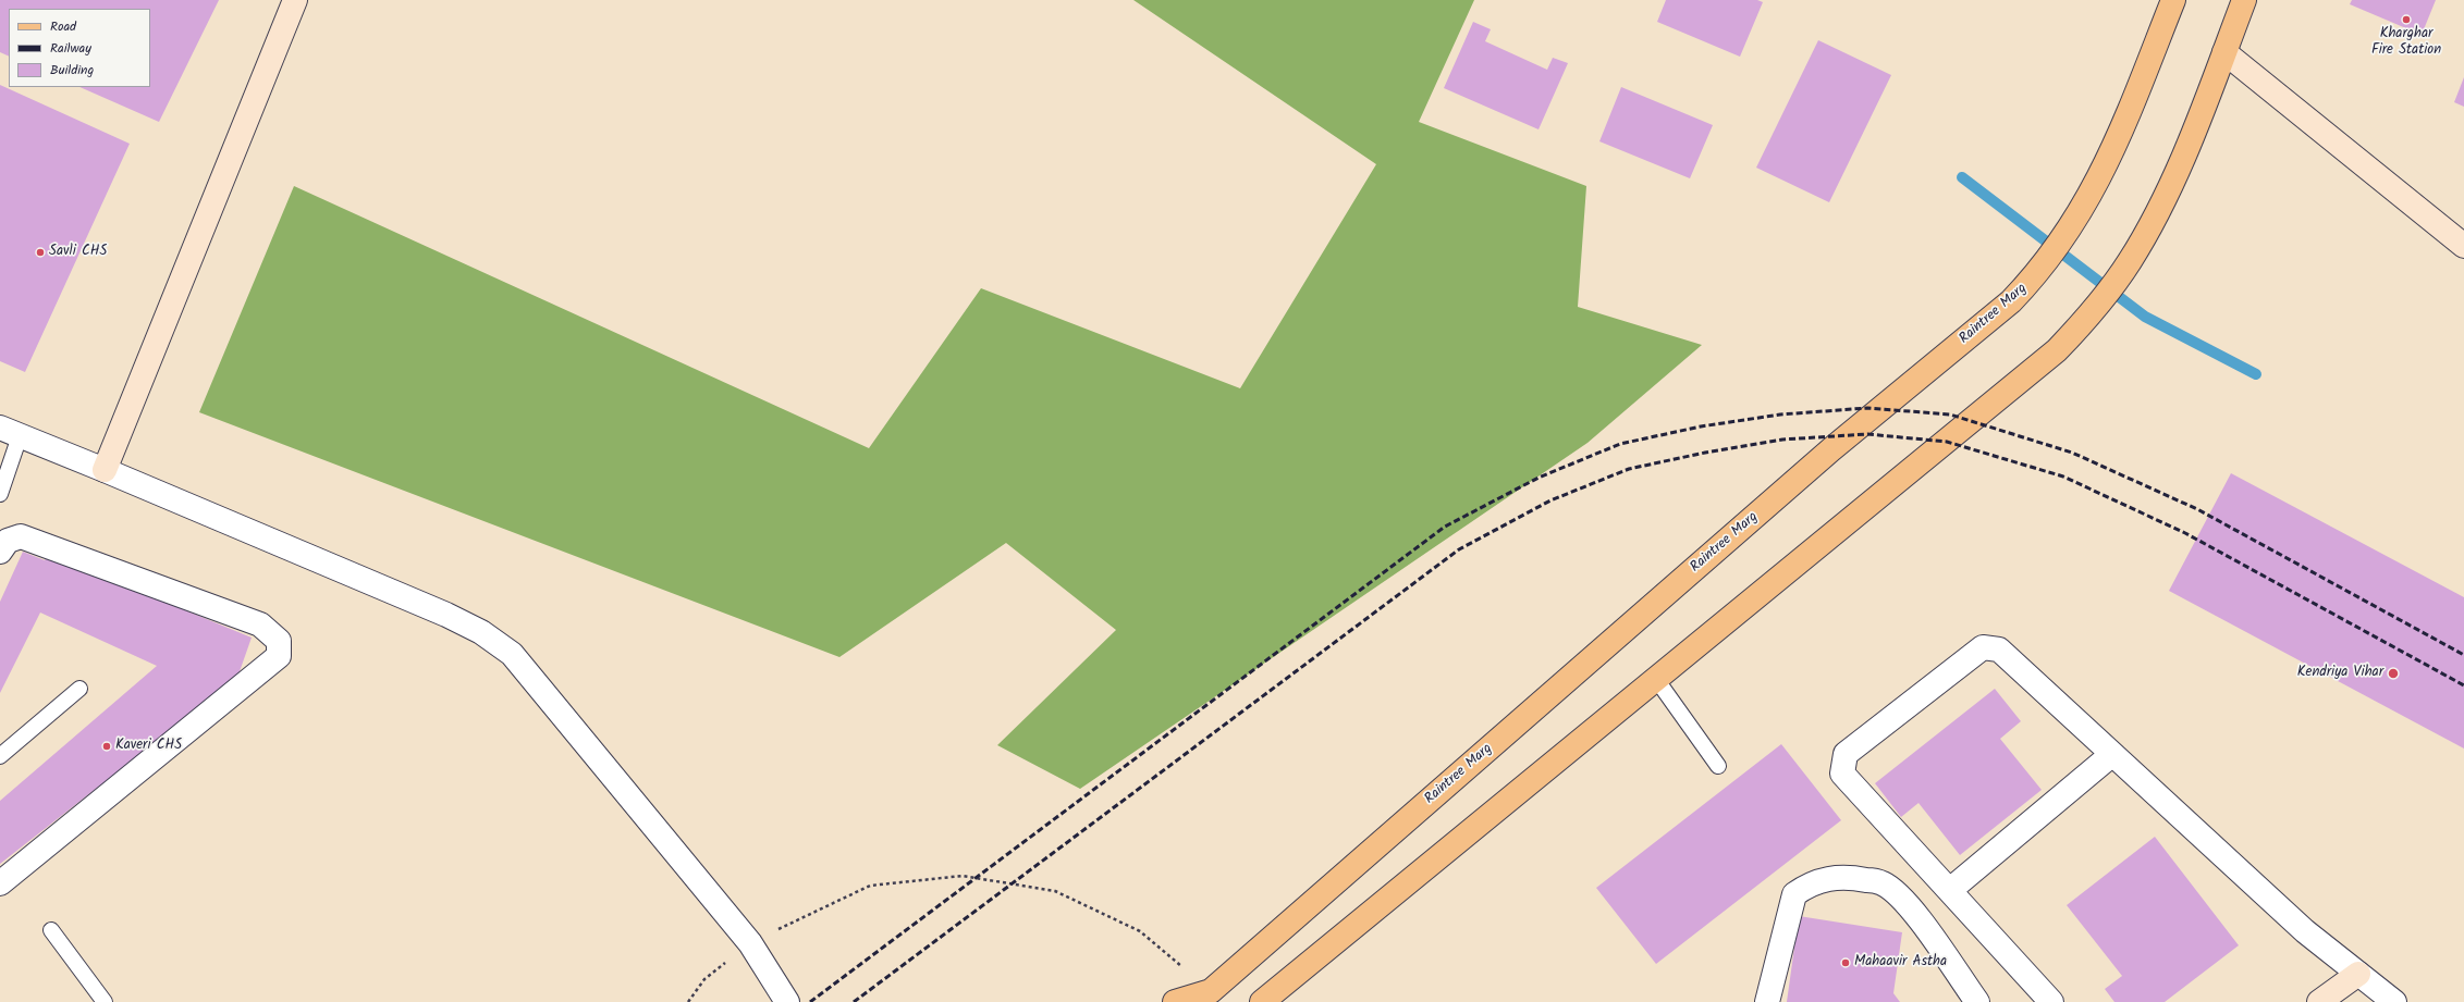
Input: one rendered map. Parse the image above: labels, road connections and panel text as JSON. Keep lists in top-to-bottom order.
{
  "streets": {
    "main road": ["Raintree Marg"]
  },
  "places": [
    "Kharghar Fire Station",
    "Savli CHS",
    "Kendriya Vihar",
    "Kaveri CHS",
    "Mahaavir Astha"
  ],
  "legend": ["Road", "Railway", "Building"]
}
